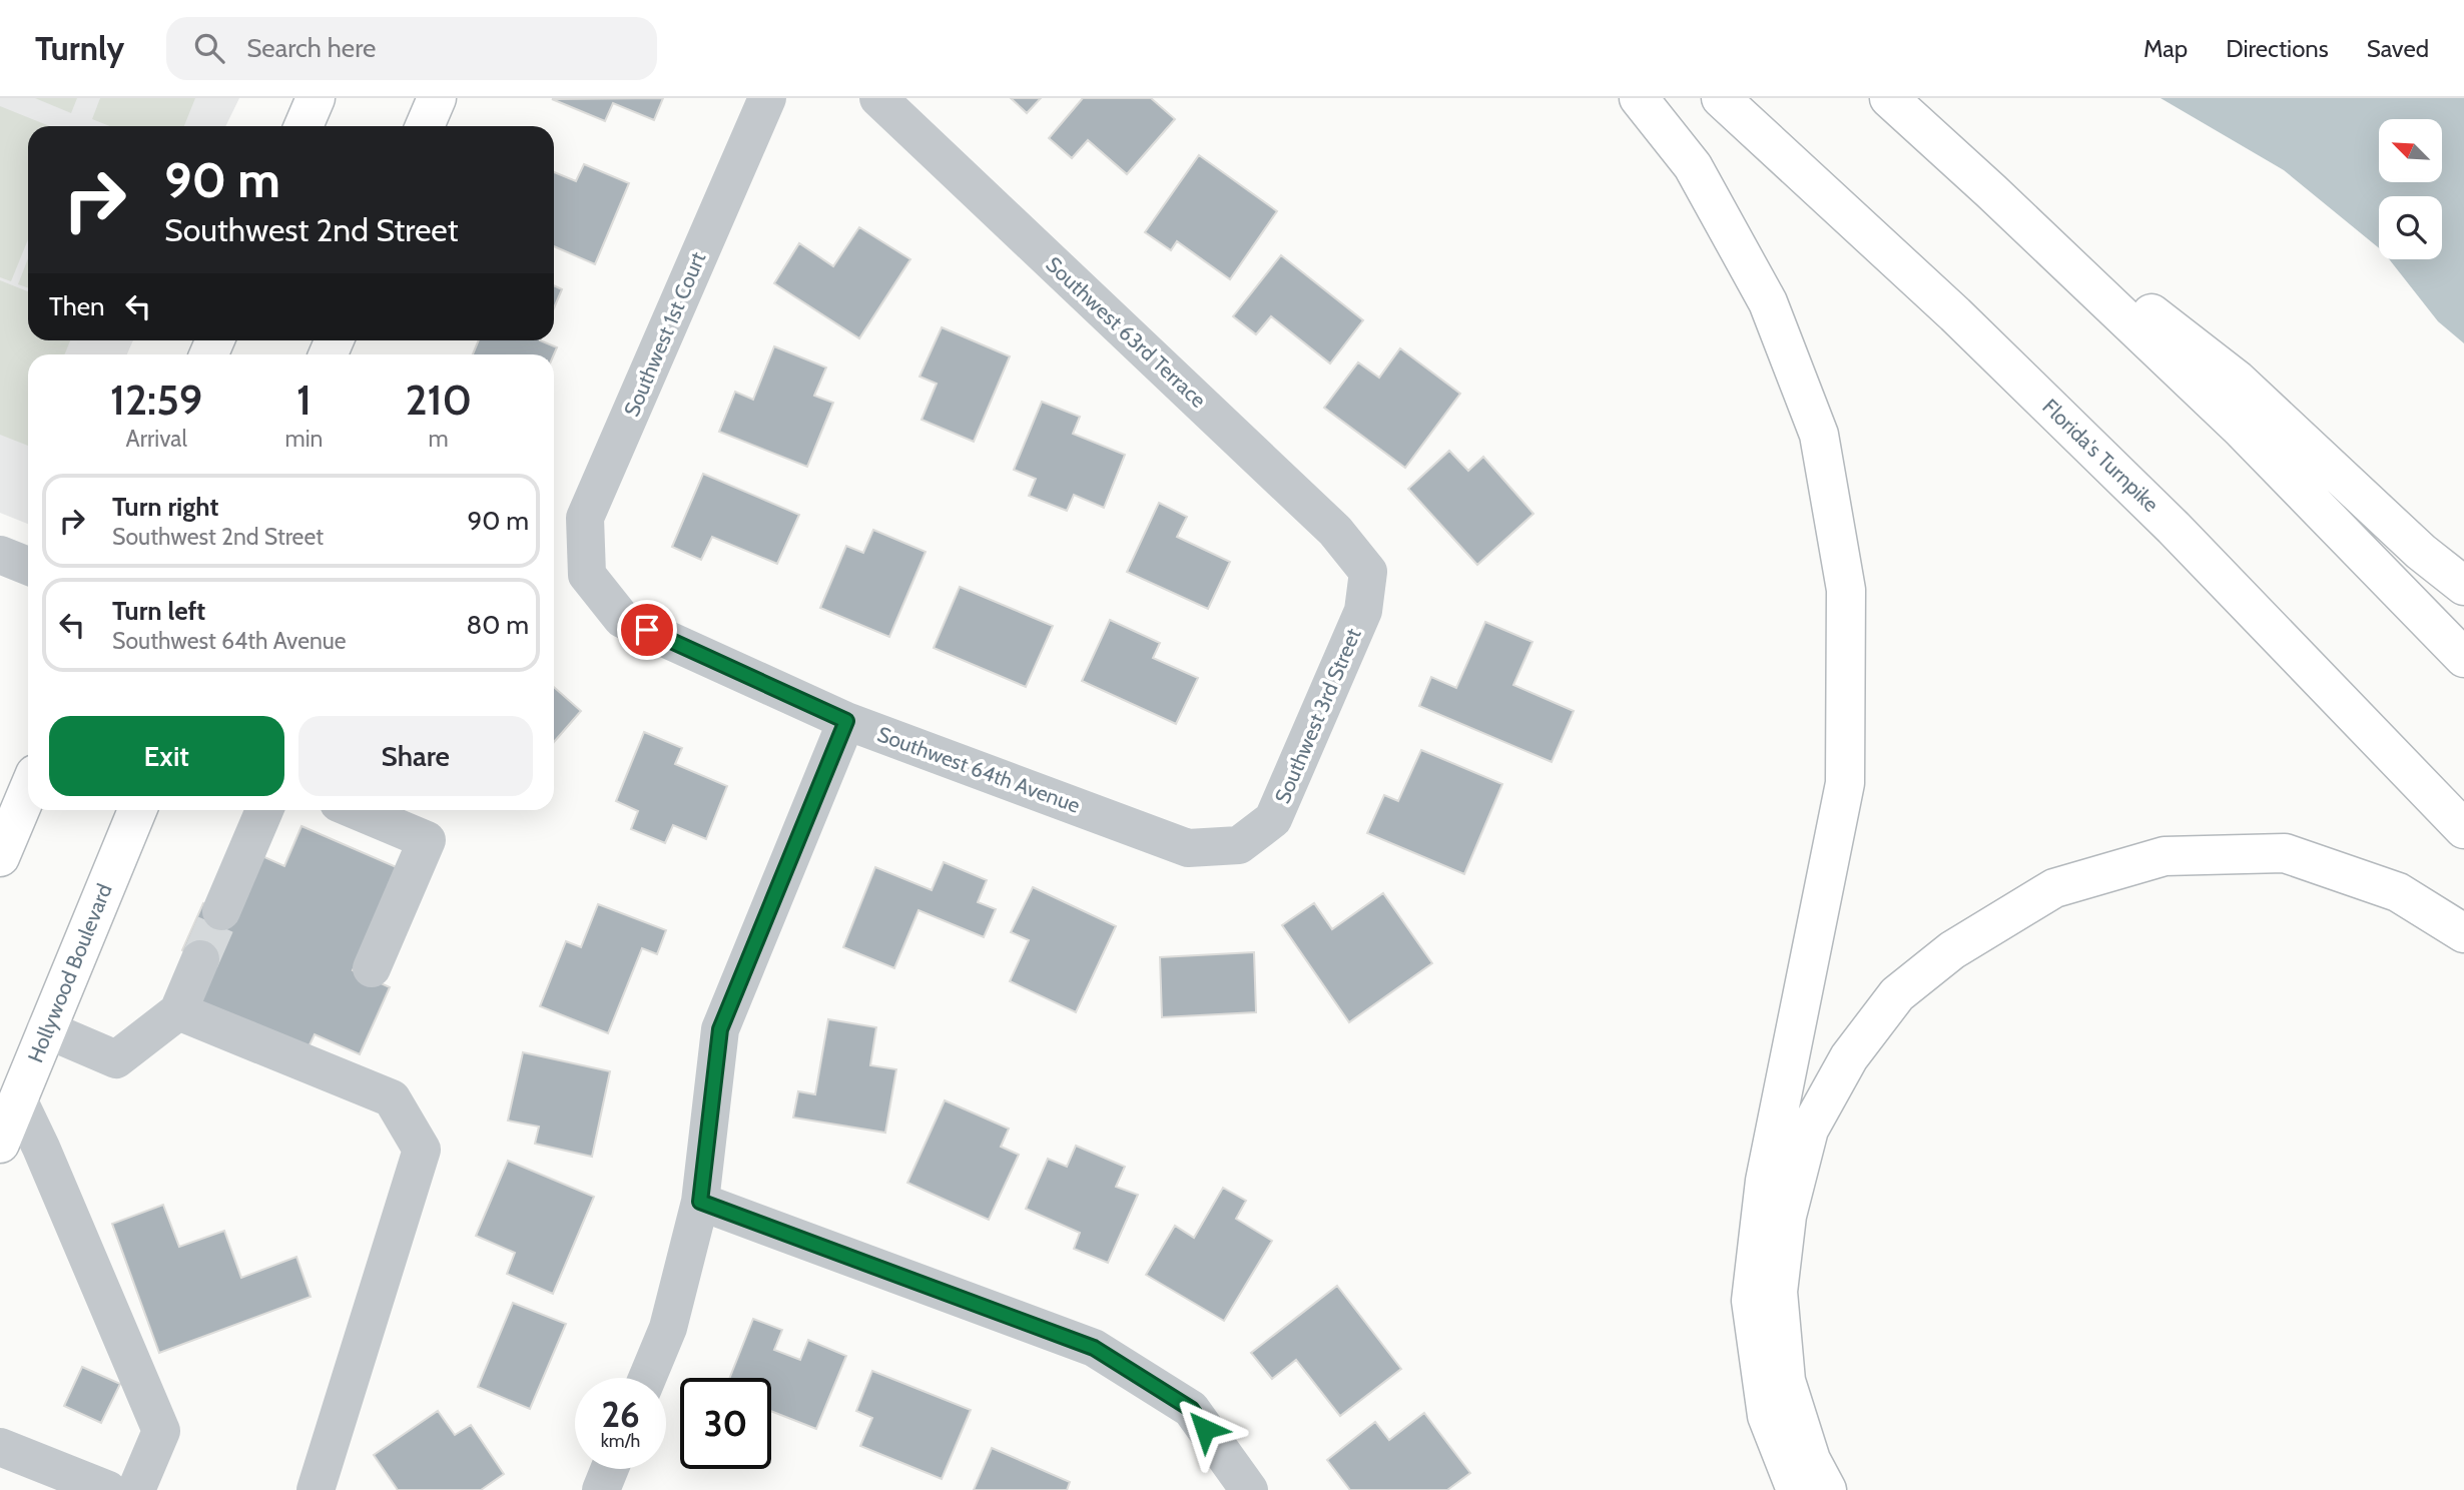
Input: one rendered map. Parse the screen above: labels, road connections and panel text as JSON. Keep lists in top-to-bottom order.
{
  "streets": {
    "highway": ["Florida's Turnpike", "Hollywood Boulevard"],
    "street": [
      "Southwest 63rd Terrace",
      "Southwest 1st Court",
      "Southwest 3rd Street",
      "Southwest 64th Avenue"
    ]
  },
  "crossings": [
    ["Southwest 63rd Terrace", "Southwest 3rd Street"],
    ["Southwest 1st Court", "Southwest 64th Avenue"],
    ["Southwest 3rd Street", "Southwest 64th Avenue"]
  ],
  "north": "top left",
  "page": {
    "header": "Turnly",
    "search": "Search here",
    "nav": ["Map", "Directions", "Saved"],
    "turn": ["90 m", "Southwest 2nd Street"],
    "then": "Then",
    "eta": [
      "12:59",
      "Arrival",
      "1",
      "min",
      "210",
      "m"
    ],
    "list": [
      {
        "name": "Turn right",
        "note": "Southwest 2nd Street",
        "value": "90 m"
      },
      {
        "name": "Turn left",
        "note": "Southwest 64th Avenue",
        "value": "80 m"
      }
    ],
    "buttons": ["Exit", "Share"],
    "speed": "26 km/h",
    "limit": "30"
  }
}
